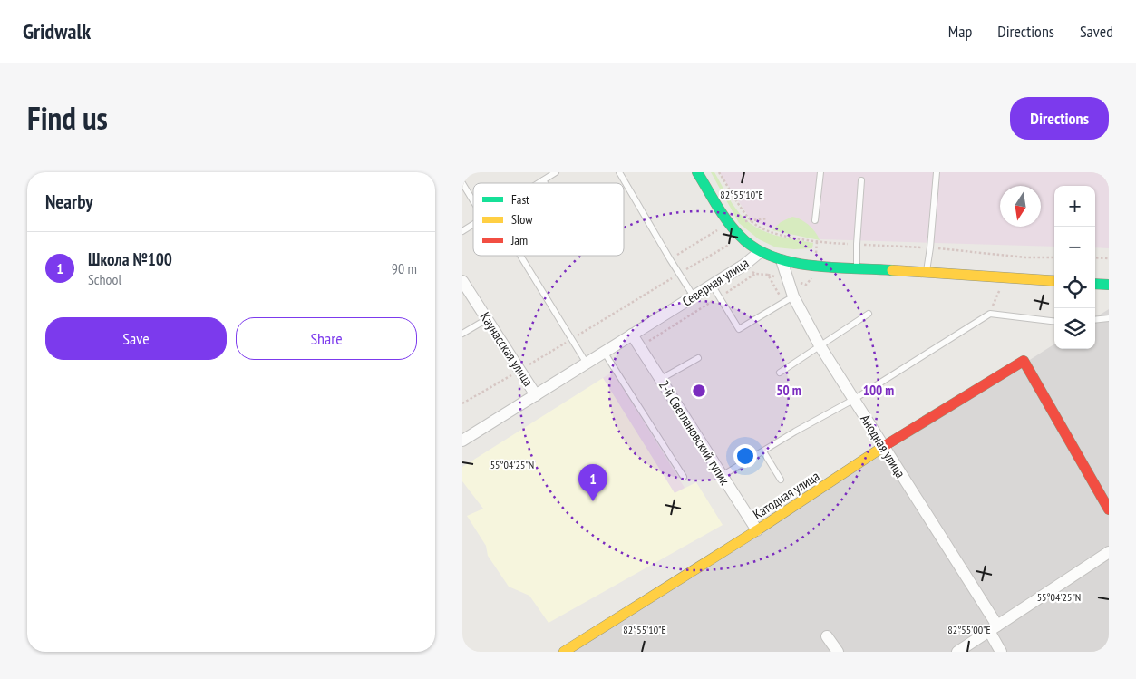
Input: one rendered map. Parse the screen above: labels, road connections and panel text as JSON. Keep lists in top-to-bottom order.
{
  "streets": {
    "street": [
      "Северная улица",
      "Каунасская улица",
      "2-й Светлановский тупик",
      "Анодная улица",
      "Катодная улица"
    ]
  },
  "crossings": [
    ["Северная улица", "Каунасская улица"],
    ["Северная улица", "2-й Светлановский тупик"],
    ["Северная улица", "Анодная улица"],
    ["2-й Светлановский тупик", "Катодная улица"],
    ["Анодная улица", "Катодная улица"]
  ],
  "legend": ["Fast", "Slow", "Jam"],
  "north": "bottom",
  "page": {
    "header": "Gridwalk",
    "nav": ["Map", "Directions", "Saved"],
    "title": "Find us",
    "buttons": [
      "Directions",
      ["Save", "Share"]
    ],
    "heading": "Nearby",
    "map_buttons": ["+", "−"],
    "list": [
      {
        "mark": "1",
        "name": "Школа №100",
        "note": "School",
        "value": "90 m"
      }
    ],
    "pins": "1"
  },
  "coordinates": ["82°55'10\"E", "55°04'25\"N", "82°55'00\"E"],
  "rings": ["50 m", "100 m"]
}
